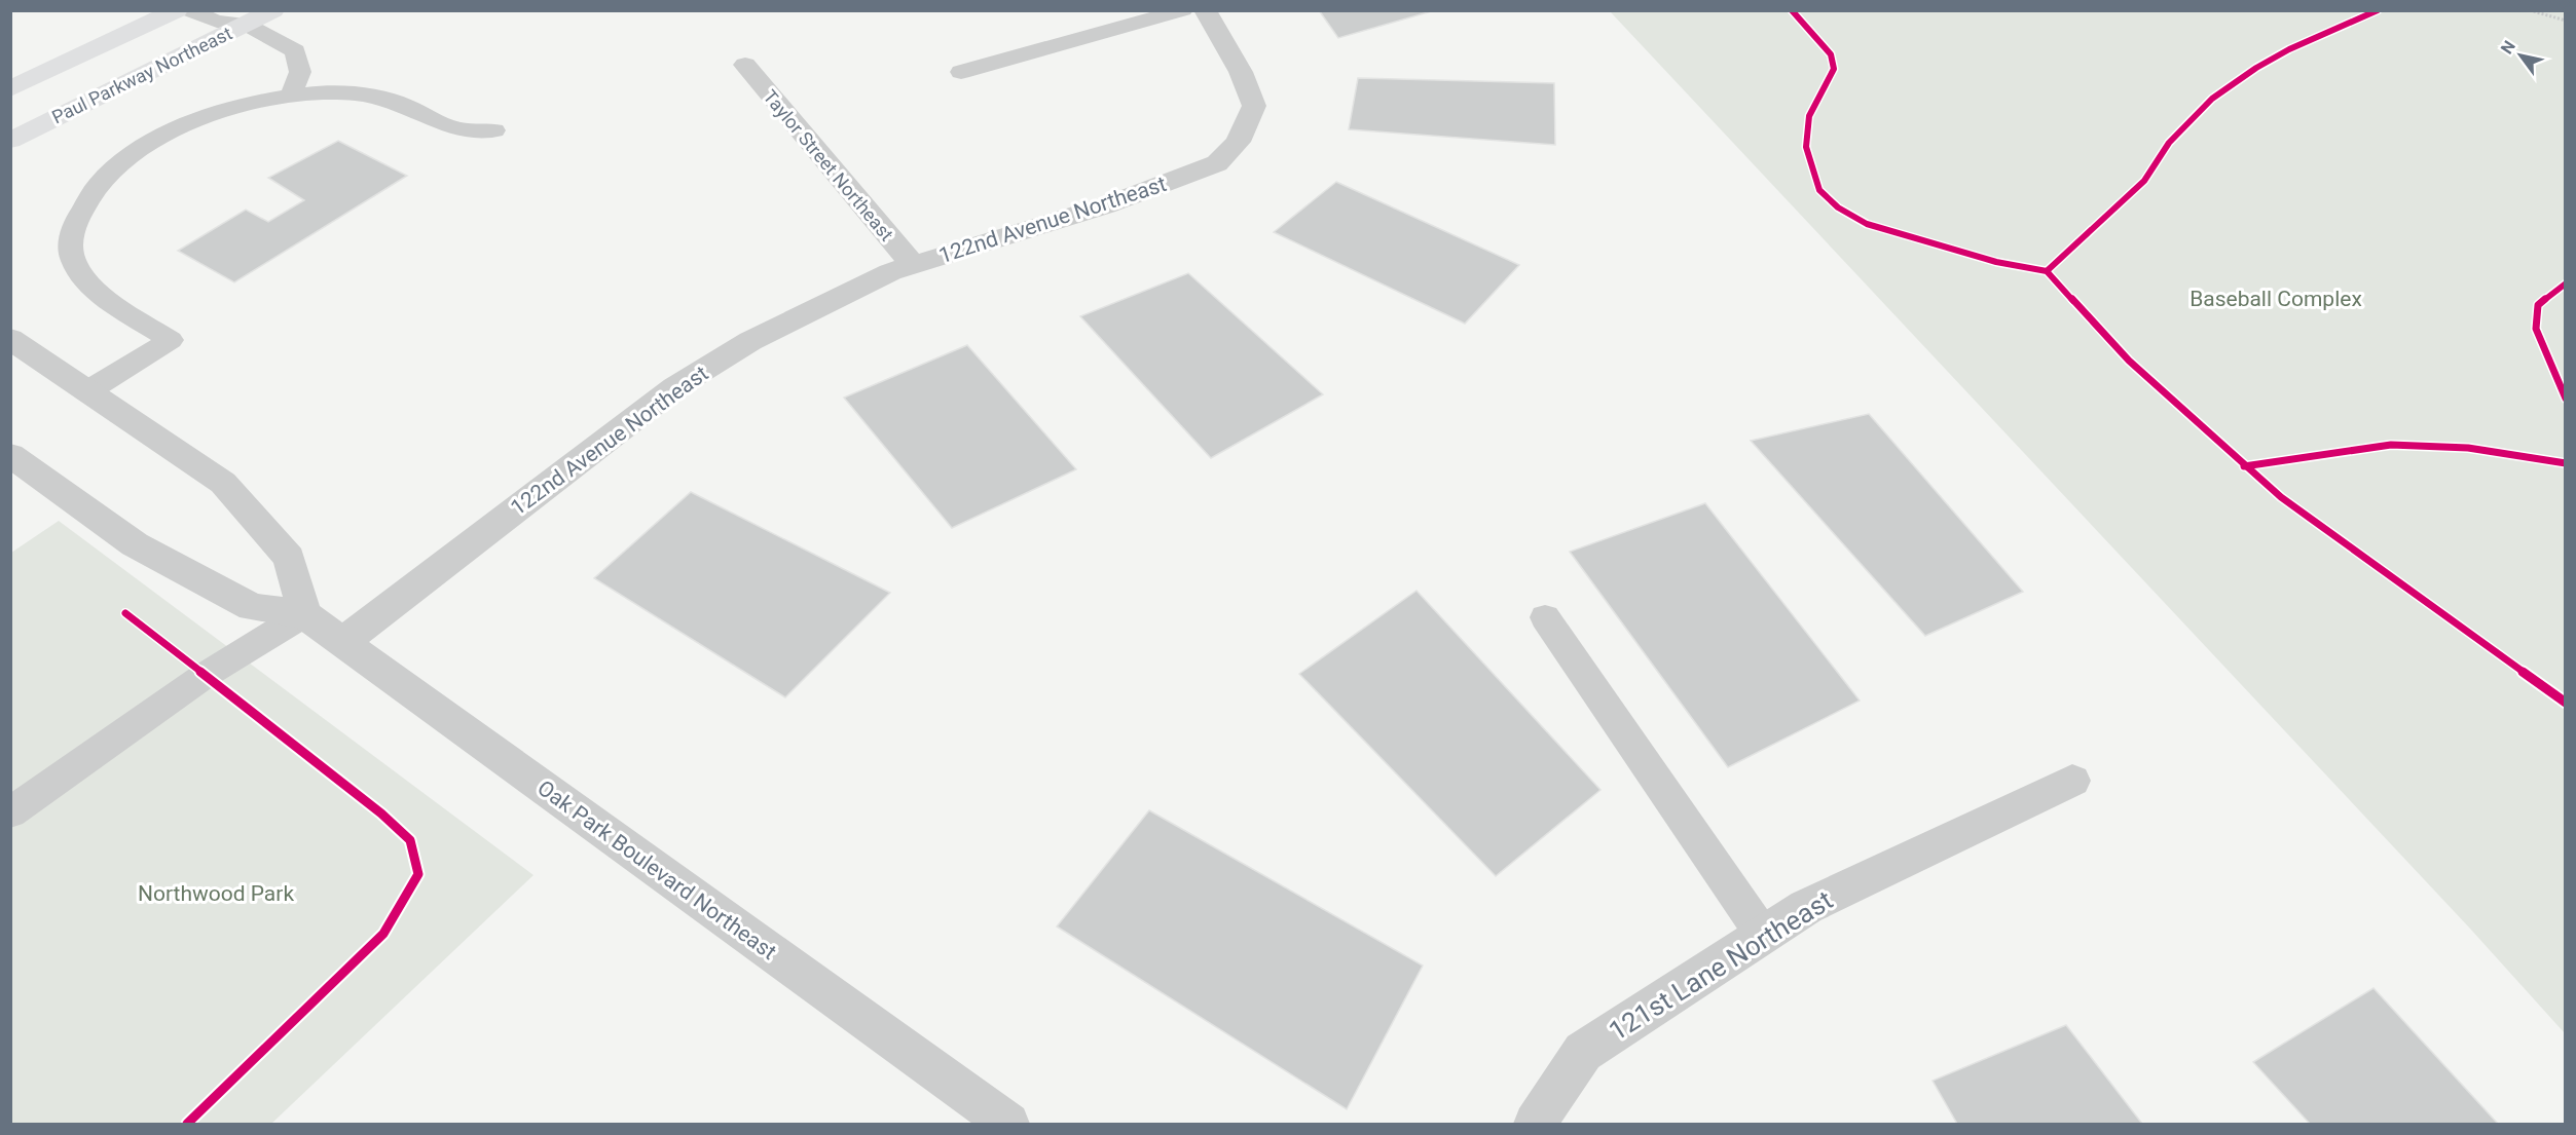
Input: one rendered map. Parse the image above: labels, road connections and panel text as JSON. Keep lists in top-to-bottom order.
{
  "streets": {
    "street": [
      "Paul Parkway Northeast",
      "Taylor Street Northeast",
      "122nd Avenue Northeast",
      "Oak Park Boulevard Northeast",
      "121st Lane Northeast"
    ]
  },
  "crossings": [
    ["Taylor Street Northeast", "122nd Avenue Northeast"],
    ["122nd Avenue Northeast", "Oak Park Boulevard Northeast"]
  ],
  "parks": ["Baseball Complex", "Northwood Park"],
  "north": "top left"
}
